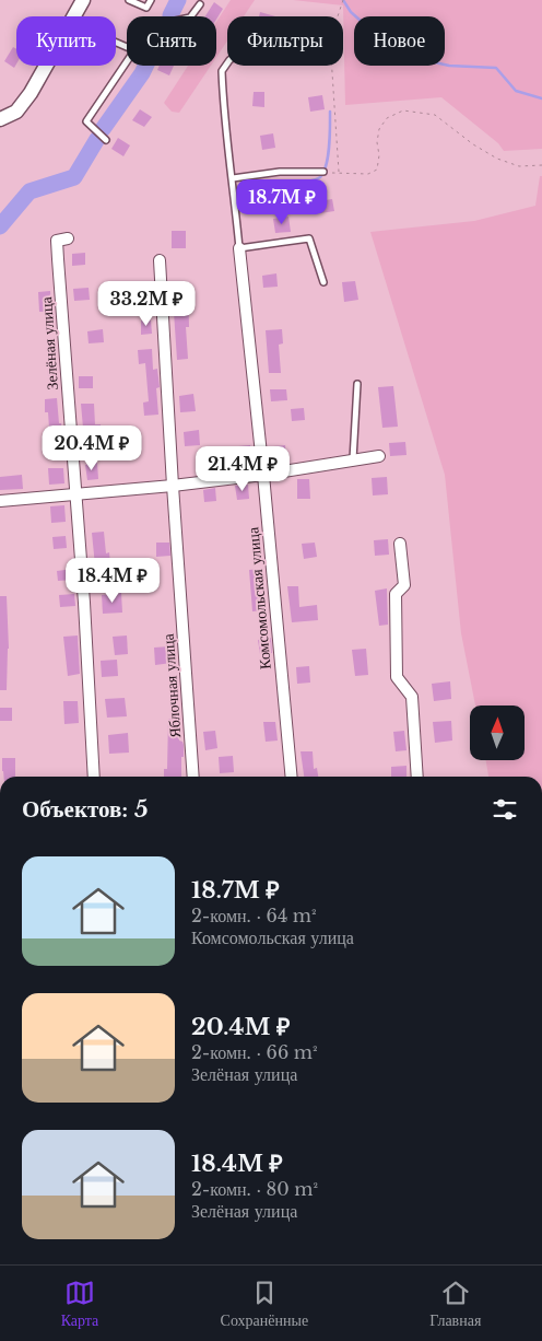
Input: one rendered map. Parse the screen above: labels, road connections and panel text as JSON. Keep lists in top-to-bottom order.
{
  "streets": {
    "street": ["Зелёная улица", "Комсомольская улица", "Яблочная улица"]
  },
  "north": "top",
  "page": {
    "chip": [
      "Купить",
      "Снять",
      "Фильтры",
      "Новое"
    ],
    "price": [
      "18.7M ₽",
      "33.2M ₽",
      "20.4M ₽",
      "21.4M ₽",
      "18.4M ₽"
    ],
    "heading": "Объектов: 5",
    "list": [
      {
        "name": "18.7M ₽",
        "note": "2-комн. · 64 m² · Комсомольская улица"
      },
      {
        "name": "20.4M ₽",
        "note": "2-комн. · 66 m² · Зелёная улица"
      },
      {
        "name": "18.4M ₽",
        "note": "2-комн. · 80 m² · Зелёная улица"
      }
    ],
    "tabs": ["Карта", "Сохранённые", "Главная"]
  }
}
